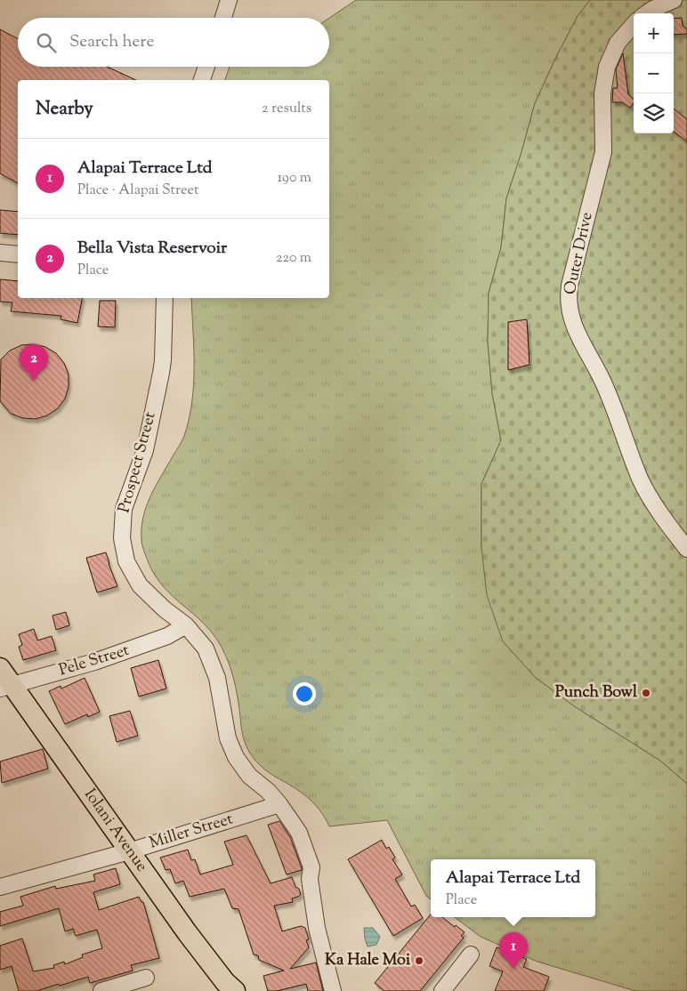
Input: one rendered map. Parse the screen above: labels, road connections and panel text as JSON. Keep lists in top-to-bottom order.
{
  "streets": {
    "main road": ["Iolani Avenue"],
    "street": [
      "Outer Drive",
      "Prospect Street",
      "Pele Street",
      "Miller Street"
    ]
  },
  "crossings": [
    ["Prospect Street", "Pele Street"],
    ["Prospect Street", "Miller Street"],
    ["Pele Street", "Iolani Avenue"],
    ["Iolani Avenue", "Miller Street"]
  ],
  "places": ["Punch Bowl", "Ka Hale Moi"],
  "page": {
    "map_buttons": ["+", "−"],
    "search": "Search here",
    "heading": ["Nearby", "2 results"],
    "list": [
      {
        "mark": "1",
        "name": "Alapai Terrace Ltd",
        "note": "Place · Alapai Street",
        "value": "190 m"
      },
      {
        "mark": "2",
        "name": "Bella Vista Reservoir",
        "note": "Place",
        "value": "220 m"
      }
    ],
    "pins": ["2", "1"],
    "popup": ["Alapai Terrace Ltd", "Place"]
  }
}
